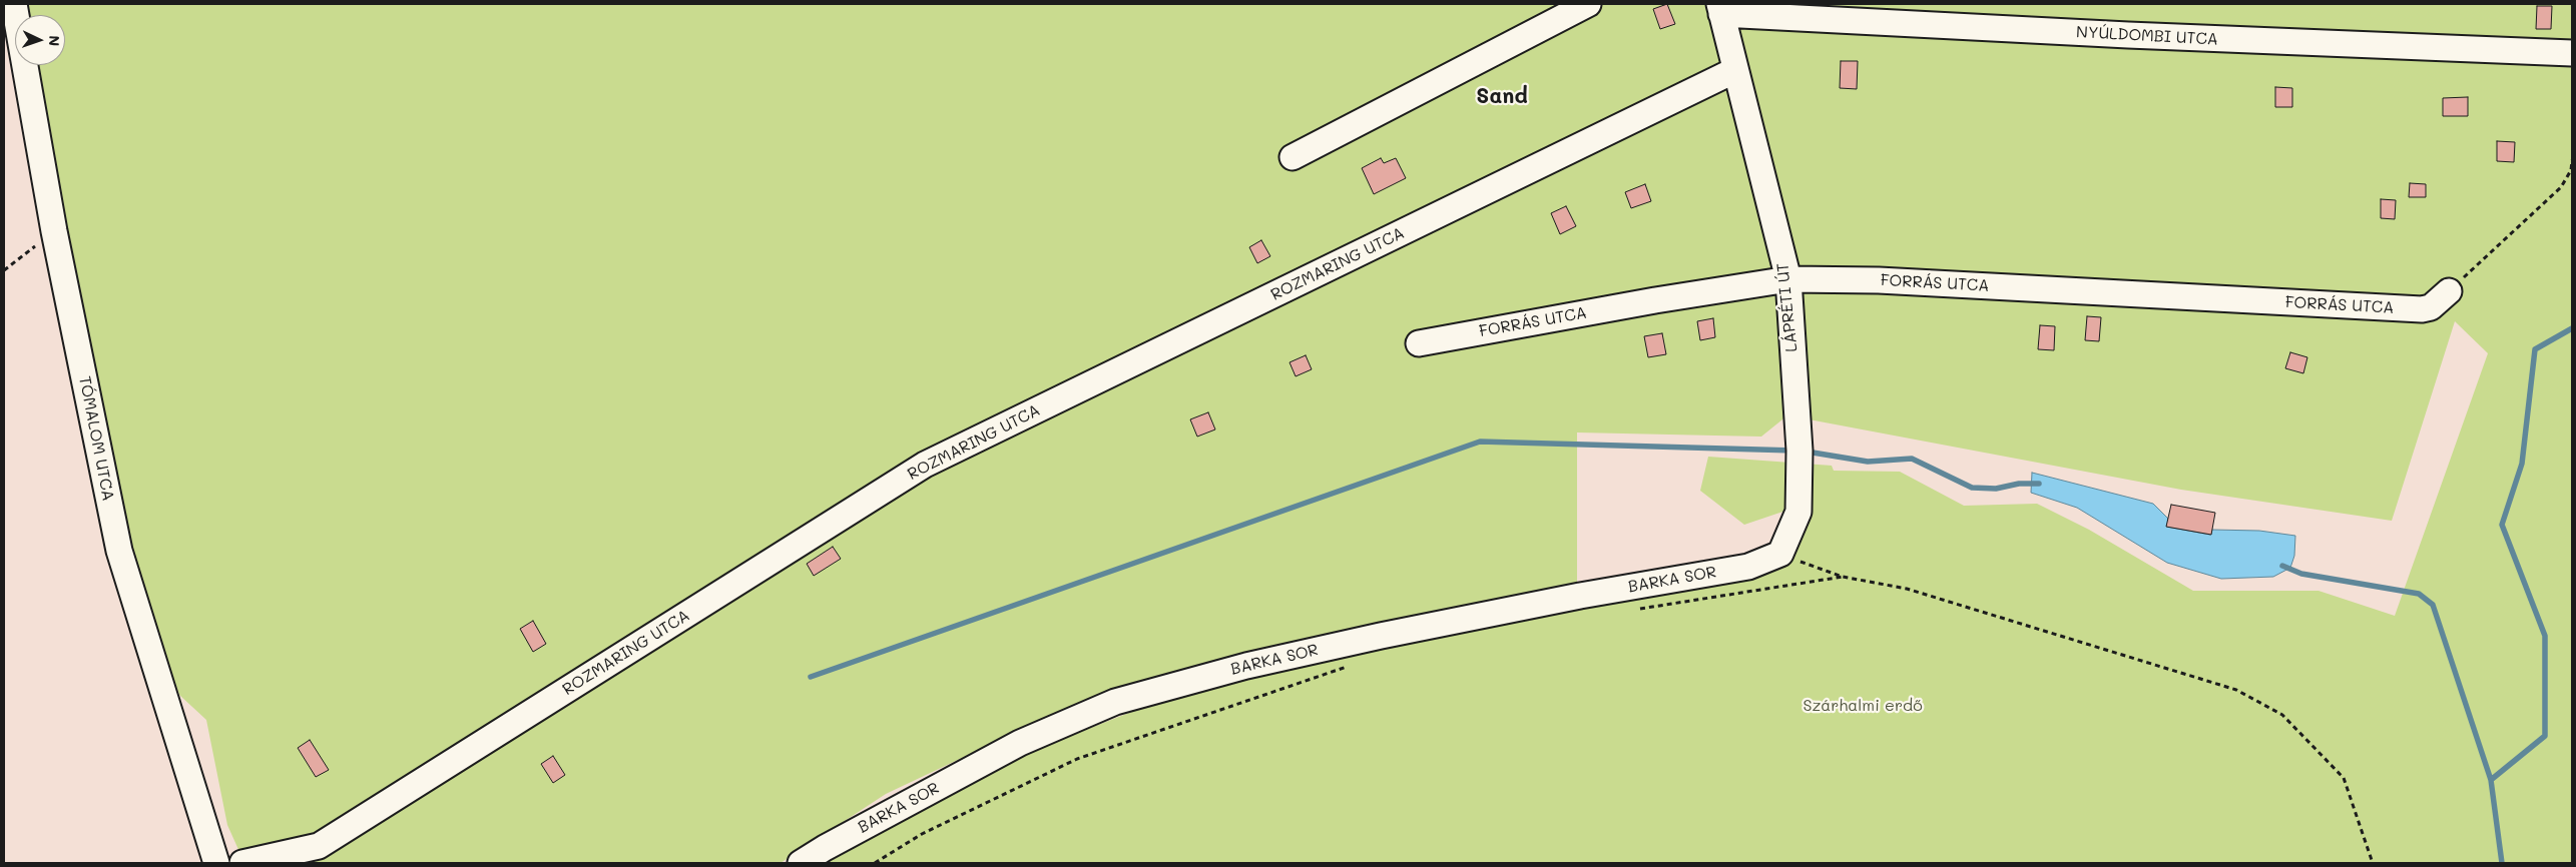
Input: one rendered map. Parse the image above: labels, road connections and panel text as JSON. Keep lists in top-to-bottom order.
{
  "streets": {
    "street": [
      "NYÚLDOMBI UTCA",
      "ROZMARING UTCA",
      "FORRÁS UTCA",
      "LÁPRÉTI ÚT",
      "TÓMALOM UTCA",
      "BARKA SOR"
    ]
  },
  "crossings": [
    ["NYÚLDOMBI UTCA", "LÁPRÉTI ÚT"],
    ["ROZMARING UTCA", "LÁPRÉTI ÚT"],
    ["FORRÁS UTCA", "LÁPRÉTI ÚT"],
    ["LÁPRÉTI ÚT", "BARKA SOR"]
  ],
  "districts": ["Sand"],
  "parks": ["Szárhalmi erdő"],
  "north": "right"
}
